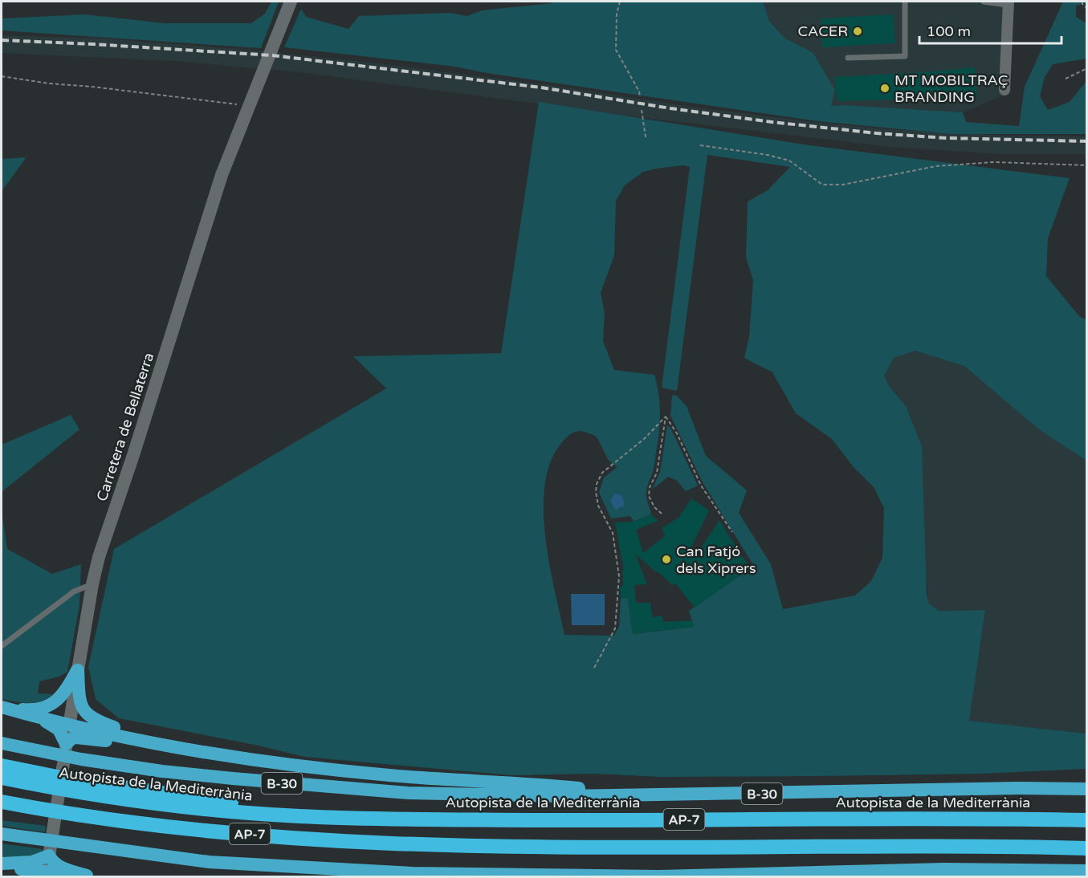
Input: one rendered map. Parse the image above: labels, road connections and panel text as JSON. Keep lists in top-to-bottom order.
{
  "streets": {
    "highway": ["B-30", "Autopista de la Mediterrània", "AP-7"],
    "street": ["Carretera de Bellaterra"]
  },
  "places": ["CACER", "MT MOBILTRAÇ BRANDING", "Can Fatjó dels Xiprers"],
  "scale_bar": "100 m"
}
